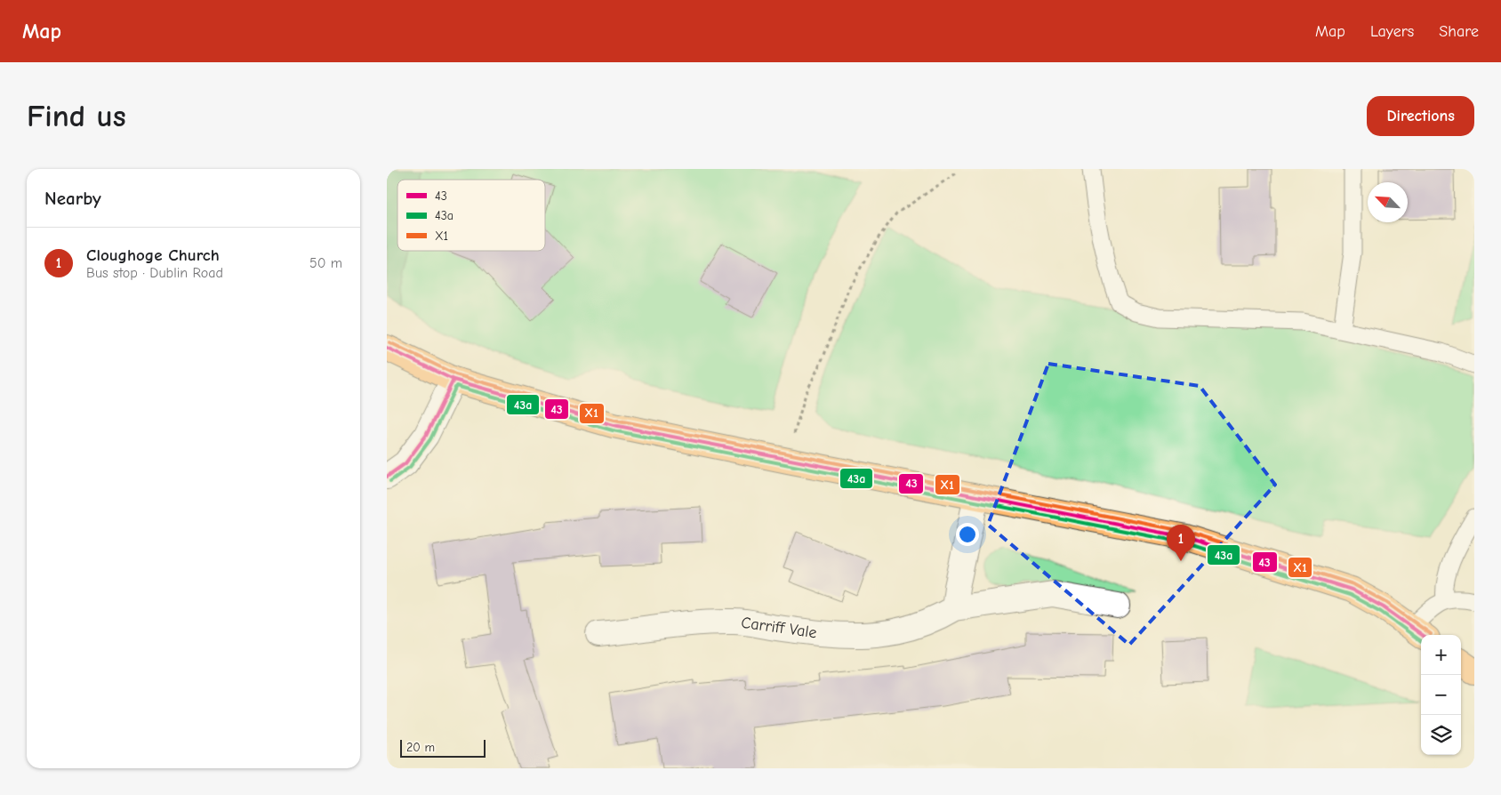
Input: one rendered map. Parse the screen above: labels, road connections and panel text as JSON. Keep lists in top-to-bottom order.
{
  "streets": {
    "street": ["Carriff Vale"]
  },
  "lines": ["transit line X1", "transit line 43", "transit line 43a"],
  "legend": ["43", "43a", "X1"],
  "scale_bar": "20 m",
  "north": "top left",
  "page": {
    "header": "Map",
    "nav": ["Map", "Layers", "Share"],
    "buttons": "Directions",
    "title": "Find us",
    "heading": "Nearby",
    "list": [
      {
        "mark": "1",
        "name": "Cloughoge Church",
        "note": "Bus stop · Dublin Road",
        "value": "50 m"
      }
    ],
    "pins": "1",
    "map_buttons": ["+", "−"],
    "scale": "20 m"
  }
}
